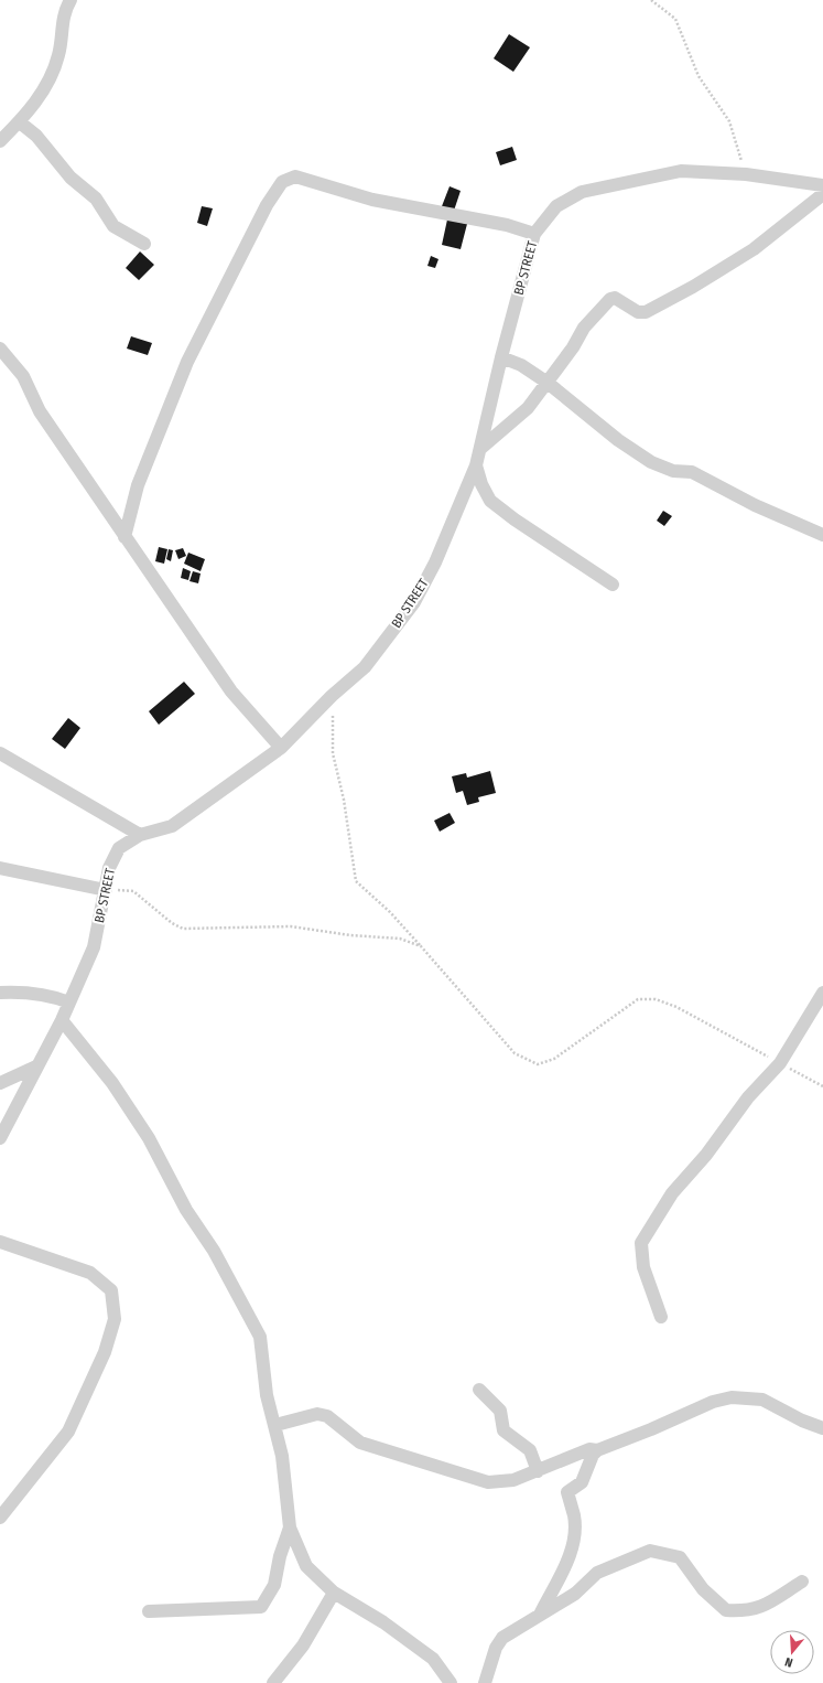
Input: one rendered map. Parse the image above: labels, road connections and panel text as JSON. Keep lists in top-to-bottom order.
{
  "streets": {
    "street": ["BP STREET"]
  },
  "north": "bottom"
}
